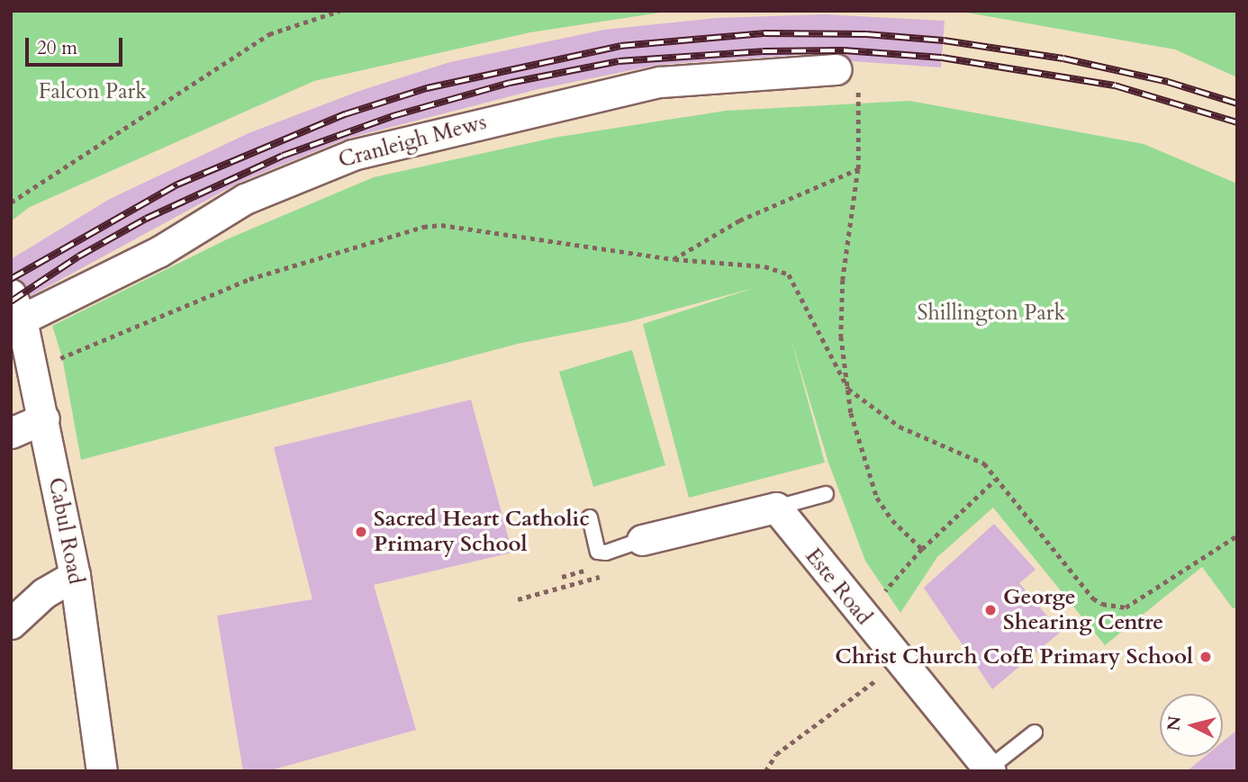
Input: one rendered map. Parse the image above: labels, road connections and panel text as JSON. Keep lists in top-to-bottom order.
{
  "streets": {
    "street": ["Cranleigh Mews", "Cabul Road", "Este Road"]
  },
  "crossings": [
    ["Cranleigh Mews", "Cabul Road"]
  ],
  "parks": ["Falcon Park", "Shillington Park"],
  "places": ["Sacred Heart Catholic Primary School", "George Shearing Centre", "Christ Church CofE Primary School"],
  "scale_bar": "20 m",
  "north": "left"
}
